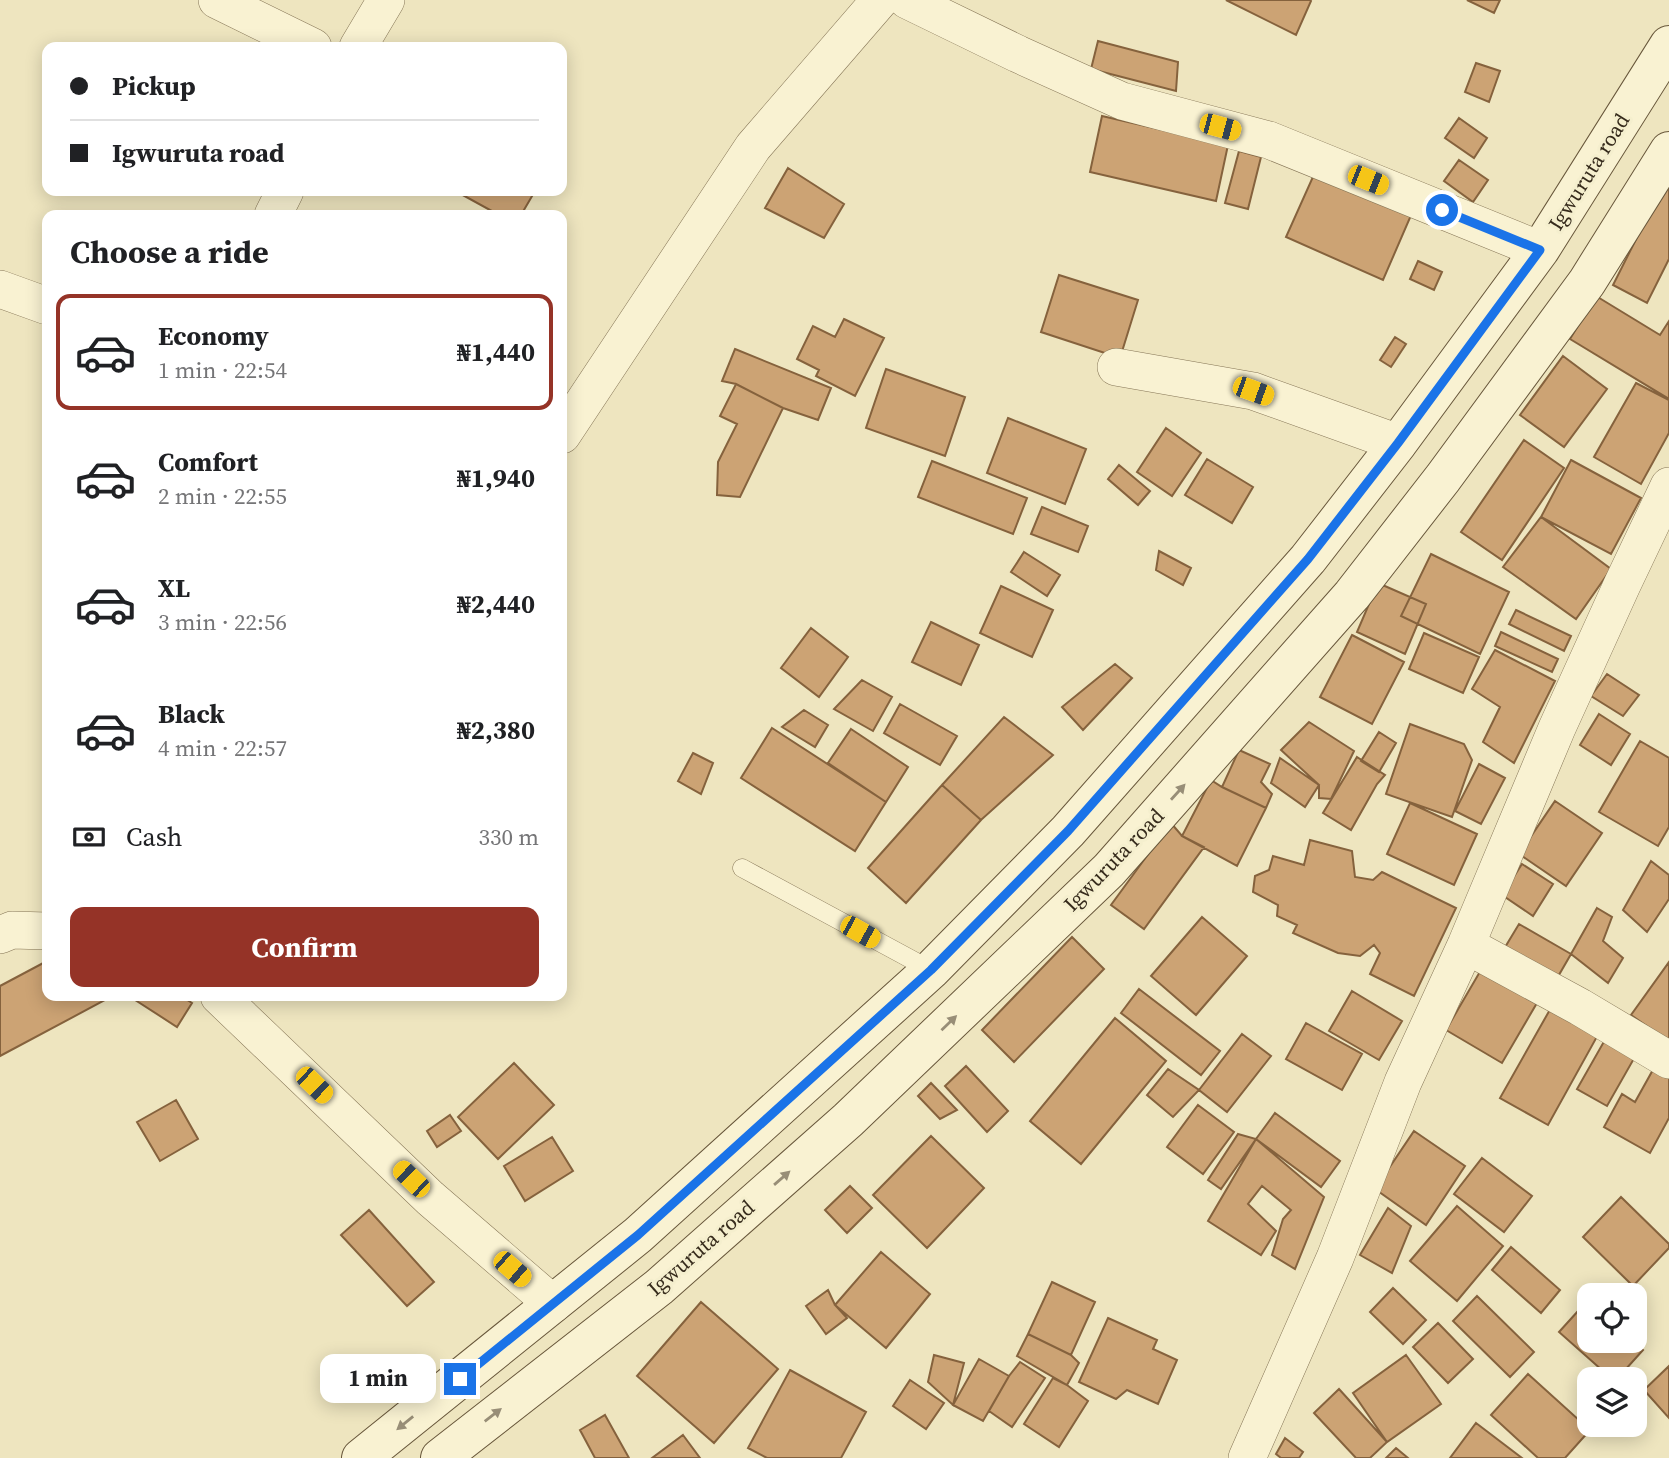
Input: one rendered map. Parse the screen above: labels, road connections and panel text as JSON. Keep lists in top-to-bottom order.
{
  "streets": {
    "main road": ["Igwuruta road"]
  },
  "page": {
    "banner": ["Pickup", "Igwuruta road"],
    "heading": "Choose a ride",
    "list": [
      {
        "name": "Economy",
        "note": "1 min · 22:54",
        "value": "₦1,440"
      },
      {
        "name": "Comfort",
        "note": "2 min · 22:55",
        "value": "₦1,940"
      },
      {
        "name": "XL",
        "note": "3 min · 22:56",
        "value": "₦2,440"
      },
      {
        "name": "Black",
        "note": "4 min · 22:57",
        "value": "₦2,380"
      }
    ],
    "pay": ["Cash", "330 m"],
    "buttons": "Confirm",
    "bubble": "1 min"
  }
}
